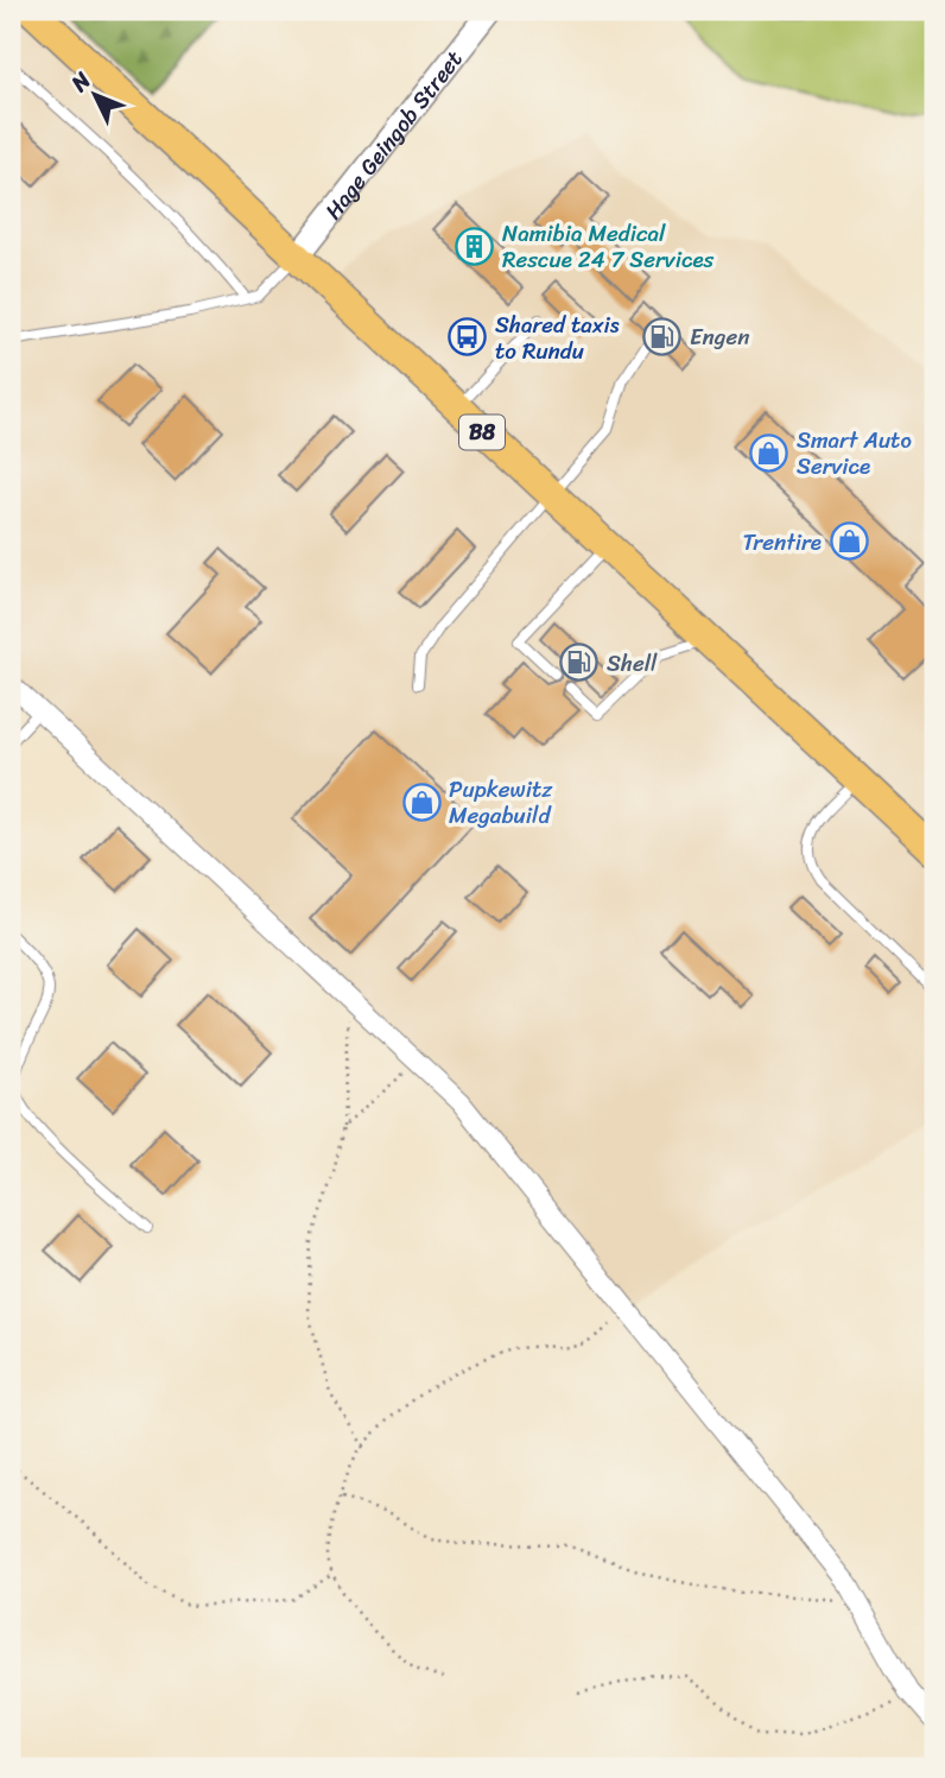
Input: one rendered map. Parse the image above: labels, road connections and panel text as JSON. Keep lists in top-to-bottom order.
{
  "streets": {
    "highway": ["B8"],
    "street": ["Hage Geingob Street"]
  },
  "crossings": [
    ["Hage Geingob Street", "B8"]
  ],
  "places": {
    "building": ["Namibia Medical Rescue 24 7 Services"],
    "fuel station": ["Engen", "Shell"],
    "bus stop": ["Shared taxis to Rundu"],
    "shop": ["Smart Auto Service", "Trentire", "Pupkewitz Megabuild"]
  },
  "north": "top left"
}
